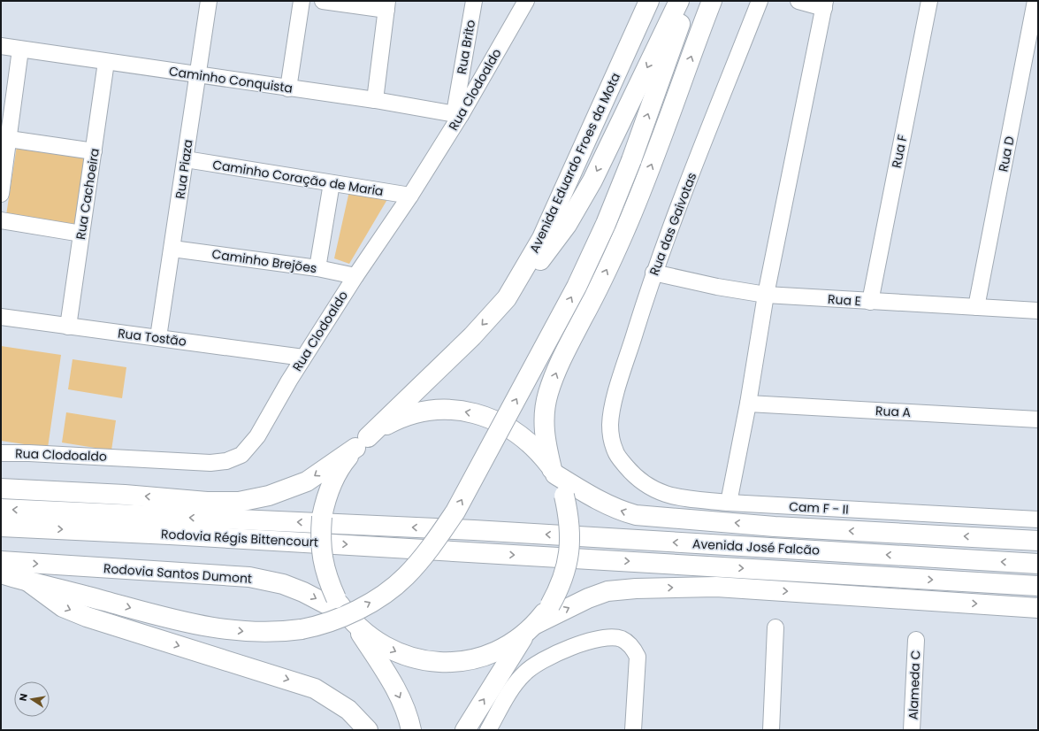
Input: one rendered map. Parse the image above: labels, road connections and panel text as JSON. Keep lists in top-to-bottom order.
{
  "streets": {
    "main road": [
      "Avenida Eduardo Froes da Mota",
      "Rodovia Régis Bittencourt",
      "Avenida José Falcão",
      "Rodovia Santos Dumont"
    ],
    "street": [
      "Rua Brito",
      "Caminho Conquista",
      "Rua Clodoaldo",
      "Rua F",
      "Rua D",
      "Rua Piaza",
      "Caminho Coração de Maria",
      "Rua Cachoeira",
      "Rua das Gaivotas",
      "Caminho Brejões",
      "Rua E",
      "Rua Tostão",
      "Rua A",
      "Cam F - II",
      "Alameda C"
    ]
  },
  "crossings": [
    ["Rua Brito", "Caminho Conquista"],
    ["Rua Brito", "Rua Clodoaldo"],
    ["Caminho Conquista", "Rua Clodoaldo"],
    ["Caminho Conquista", "Rua Piaza"],
    ["Caminho Conquista", "Rua Cachoeira"],
    ["Rua Clodoaldo", "Caminho Coração de Maria"],
    ["Rua Clodoaldo", "Caminho Brejões"],
    ["Rua Clodoaldo", "Rua Tostão"],
    ["Rua F", "Rua E"],
    ["Rua D", "Rua E"],
    ["Avenida Eduardo Froes da Mota", "Rodovia Santos Dumont"],
    ["Rua Piaza", "Caminho Coração de Maria"],
    ["Rua Piaza", "Caminho Brejões"],
    ["Rua Piaza", "Rua Tostão"],
    ["Rua Cachoeira", "Rua Tostão"],
    ["Rua das Gaivotas", "Rua E"],
    ["Rua das Gaivotas", "Cam F - II"],
    ["Rodovia Régis Bittencourt", "Avenida José Falcão"]
  ],
  "north": "left"
}
